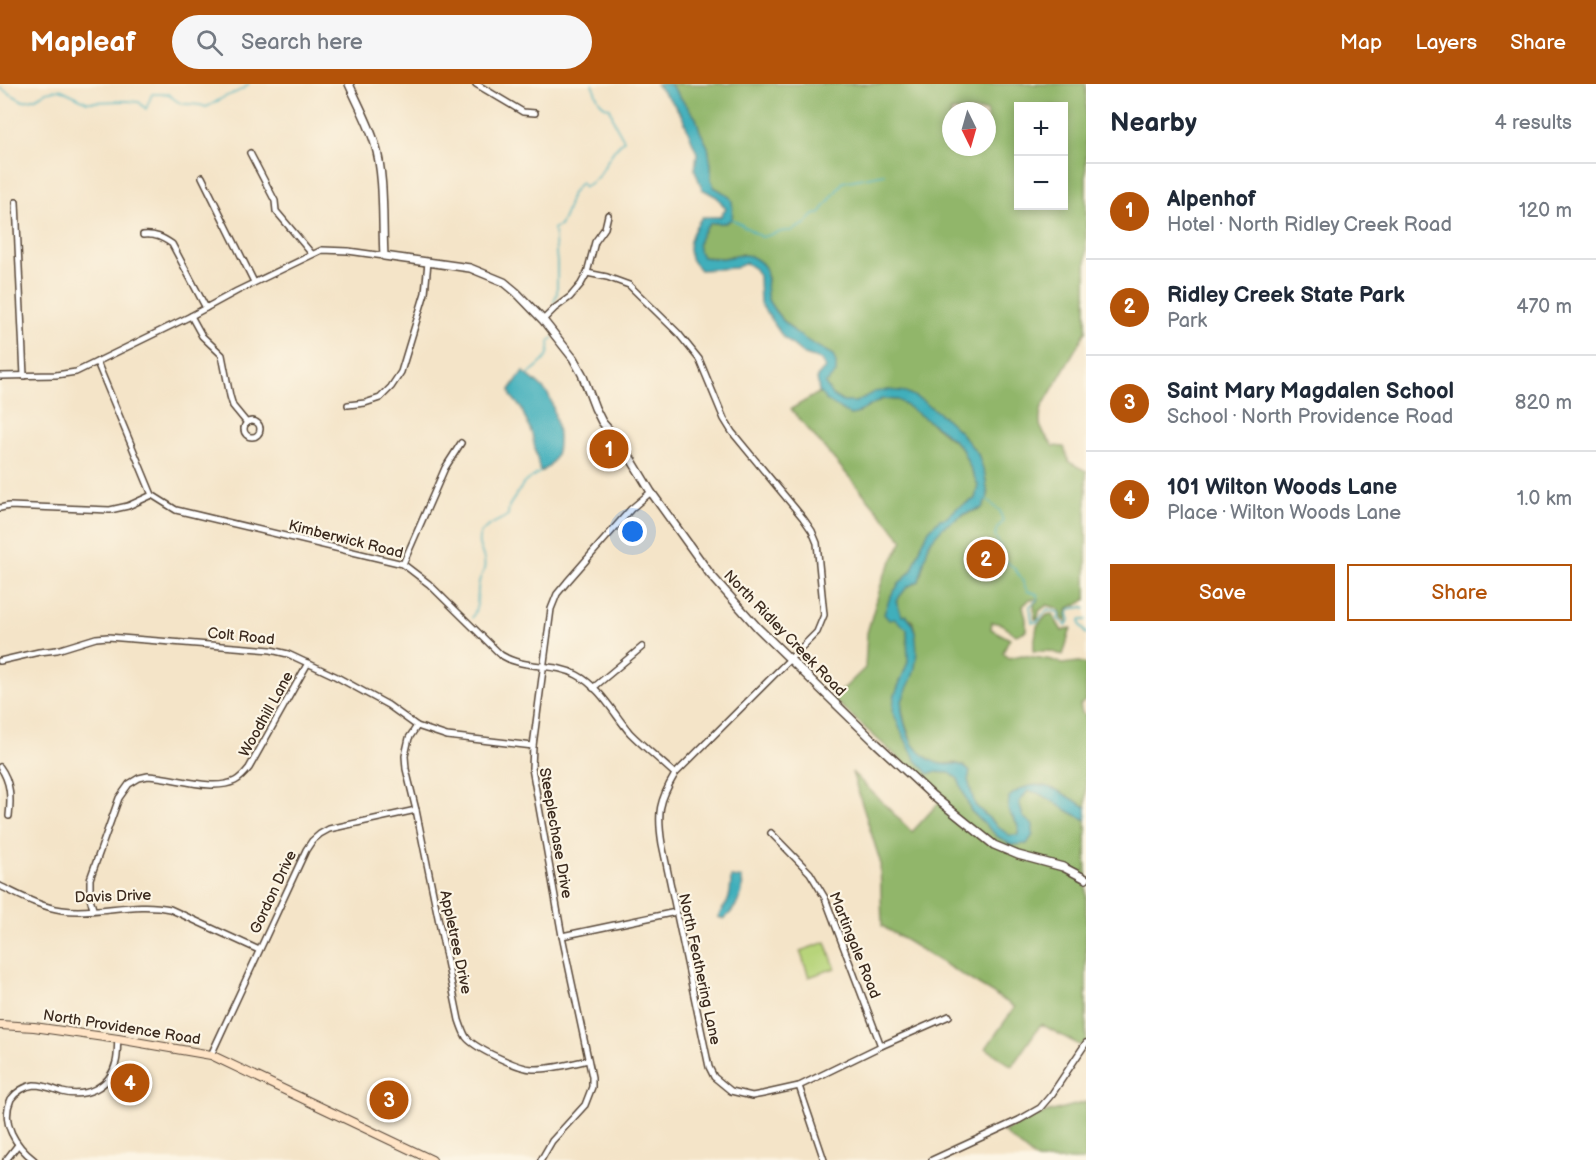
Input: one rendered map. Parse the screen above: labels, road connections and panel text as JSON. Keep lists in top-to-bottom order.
{
  "streets": {
    "main road": ["North Providence Road"],
    "street": [
      "Kimberwick Road",
      "North Ridley Creek Road",
      "Colt Road",
      "Woodhill Lane",
      "Steeplechase Drive",
      "Gordon Drive",
      "Davis Drive",
      "Appletree Drive",
      "Martingale Road",
      "North Feathering Lane"
    ]
  },
  "crossings": [
    ["Kimberwick Road", "Steeplechase Drive"],
    ["Kimberwick Road", "North Feathering Lane"],
    ["North Ridley Creek Road", "Steeplechase Drive"],
    ["North Ridley Creek Road", "North Feathering Lane"],
    ["Colt Road", "Woodhill Lane"],
    ["Colt Road", "Steeplechase Drive"],
    ["Colt Road", "Appletree Drive"],
    ["Woodhill Lane", "Davis Drive"],
    ["Steeplechase Drive", "Appletree Drive"],
    ["Gordon Drive", "Davis Drive"],
    ["Gordon Drive", "Appletree Drive"],
    ["Gordon Drive", "North Providence Road"],
    ["Martingale Road", "North Feathering Lane"]
  ],
  "north": "bottom",
  "page": {
    "header": "Mapleaf",
    "search": "Search here",
    "nav": ["Map", "Layers", "Share"],
    "heading": ["Nearby", "4 results"],
    "map_buttons": ["+", "−"],
    "list": [
      {
        "mark": "1",
        "name": "Alpenhof",
        "note": "Hotel · North Ridley Creek Road",
        "value": "120 m"
      },
      {
        "mark": "2",
        "name": "Ridley Creek State Park",
        "note": "Park",
        "value": "470 m"
      },
      {
        "mark": "3",
        "name": "Saint Mary Magdalen School",
        "note": "School · North Providence Road",
        "value": "820 m"
      },
      {
        "mark": "4",
        "name": "101 Wilton Woods Lane",
        "note": "Place · Wilton Woods Lane",
        "value": "1.0 km"
      }
    ],
    "pins": [
      "1",
      "2",
      "4",
      "3"
    ],
    "buttons": ["Save", "Share"]
  }
}
